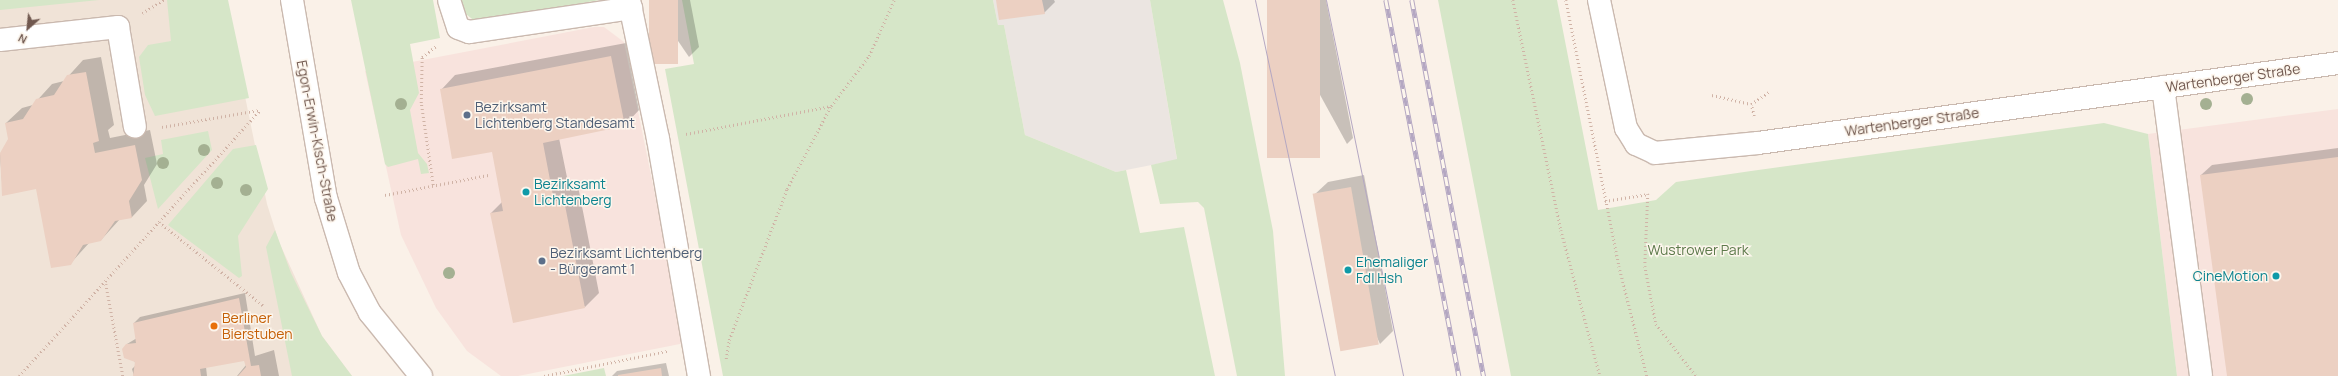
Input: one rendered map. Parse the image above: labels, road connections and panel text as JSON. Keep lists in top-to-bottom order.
{
  "streets": {
    "street": ["Wartenberger Straße", "Egon-Erwin-Kisch-Straße"]
  },
  "parks": ["Wustrower Park"],
  "places": [
    "Bezirksamt Lichtenberg Standesamt",
    "Bezirksamt Lichtenberg",
    "Bezirksamt Lichtenberg - Bürgeramt 1",
    "Ehemaliger Fdl Hsh",
    "CineMotion",
    "Berliner Bierstuben"
  ],
  "north": "bottom left"
}
